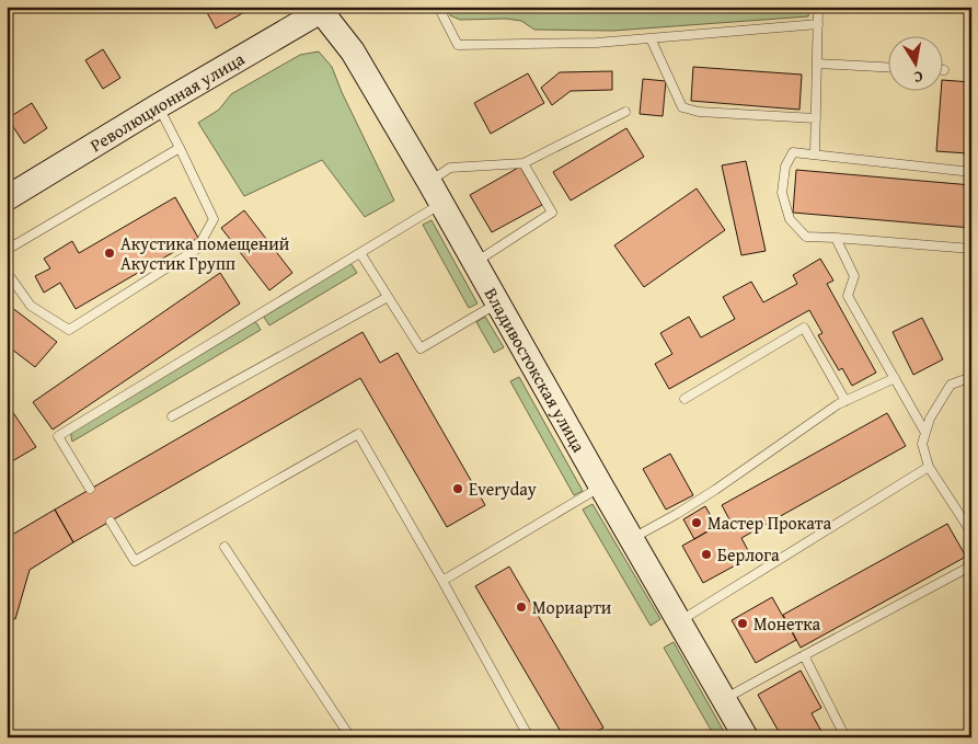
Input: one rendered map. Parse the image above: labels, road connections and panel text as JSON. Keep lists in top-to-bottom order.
{
  "streets": {
    "street": ["Революционная улица", "Владивостокская улица"]
  },
  "crossings": [
    ["Революционная улица", "Владивостокская улица"]
  ],
  "places": [
    "Акустика помещений Акустик Групп",
    "Everyday",
    "Мастер Проката",
    "Берлога",
    "Мориарти",
    "Монетка"
  ],
  "north": "bottom"
}
